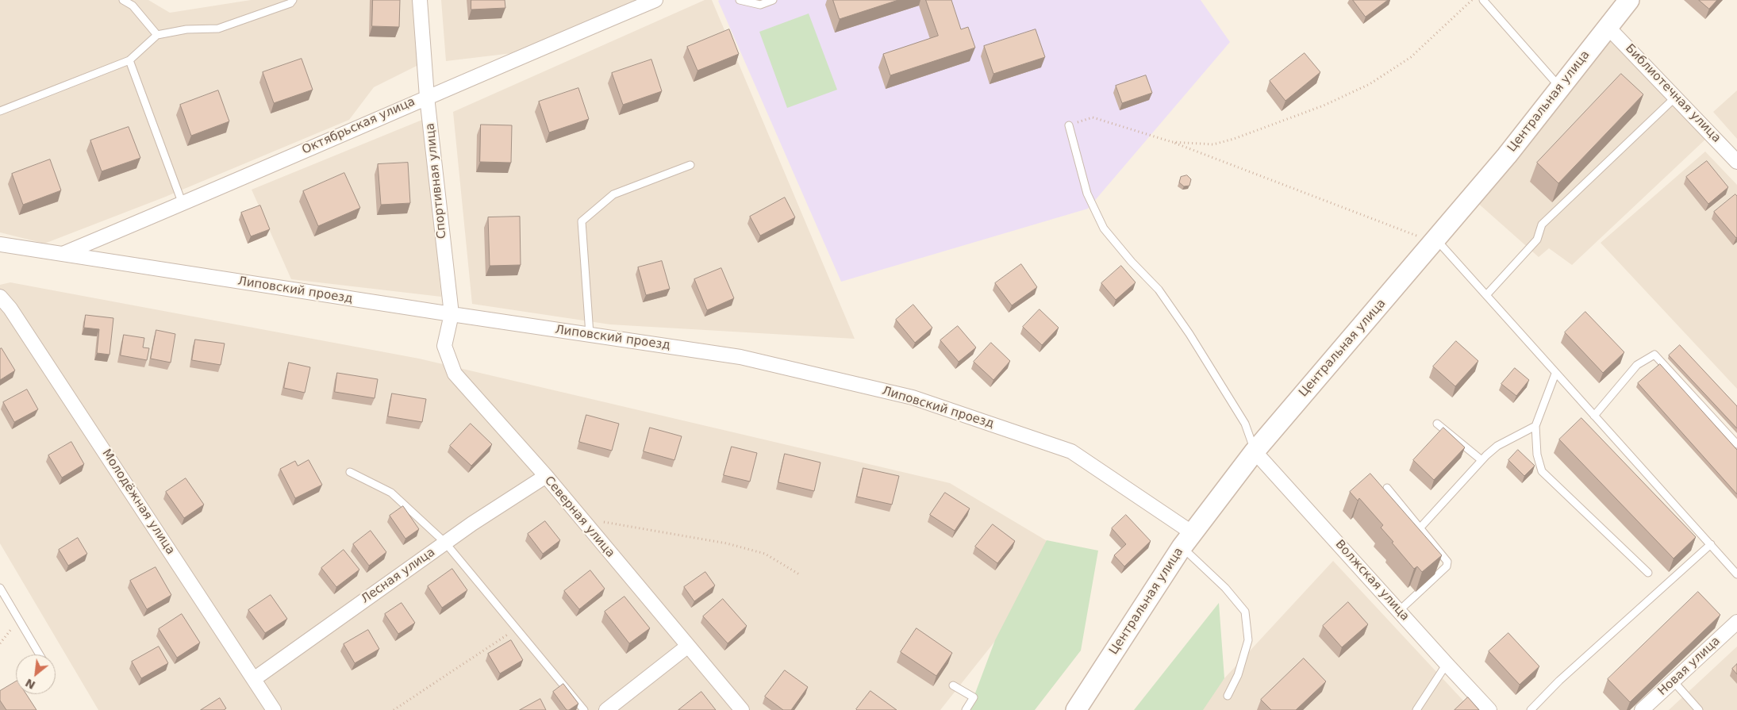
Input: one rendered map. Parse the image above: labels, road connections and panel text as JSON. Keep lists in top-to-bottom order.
{
  "streets": {
    "main road": ["Центральная улица"],
    "street": [
      "Библиотечная улица",
      "Октябрьская улица",
      "Спортивная улица",
      "Липовский проезд",
      "Молодёжная улица",
      "Северная улица",
      "Лесная улица",
      "Волжская улица",
      "Новая улица"
    ]
  },
  "crossings": [
    ["Библиотечная улица", "Центральная улица"],
    ["Центральная улица", "Липовский проезд"],
    ["Центральная улица", "Волжская улица"],
    ["Октябрьская улица", "Спортивная улица"],
    ["Октябрьская улица", "Липовский проезд"],
    ["Спортивная улица", "Липовский проезд"],
    ["Спортивная улица", "Северная улица"],
    ["Липовский проезд", "Северная улица"],
    ["Молодёжная улица", "Лесная улица"],
    ["Северная улица", "Лесная улица"]
  ],
  "north": "bottom left"
}
